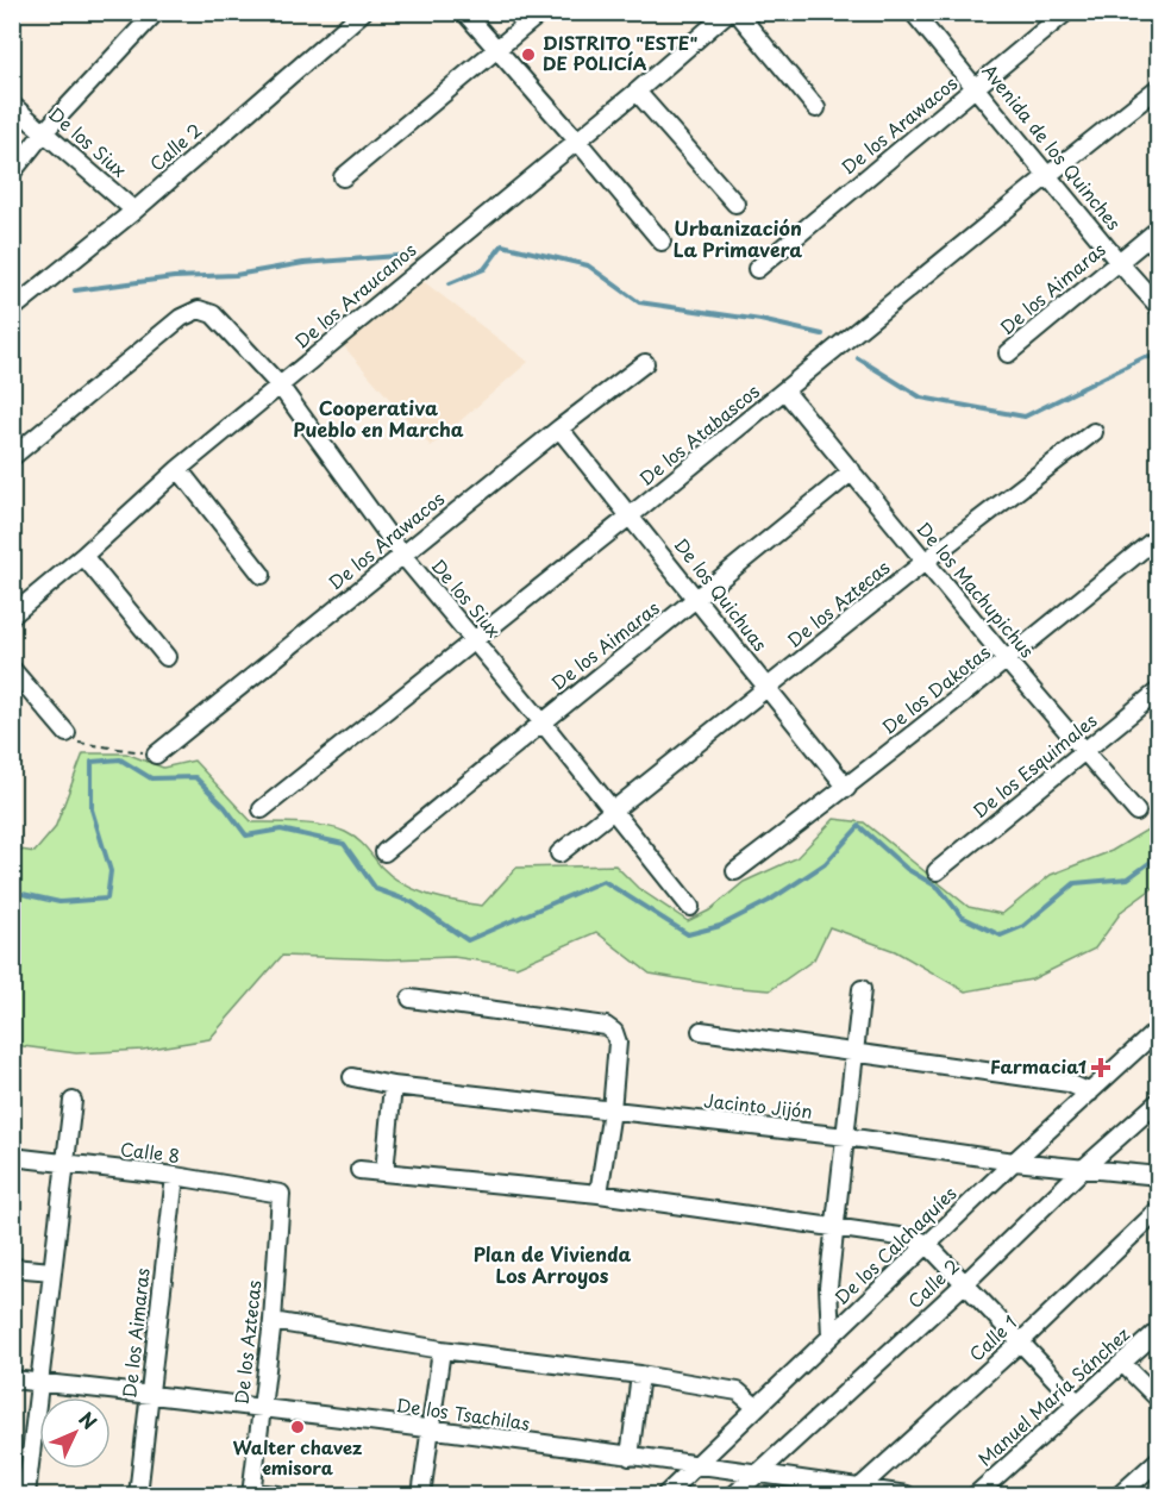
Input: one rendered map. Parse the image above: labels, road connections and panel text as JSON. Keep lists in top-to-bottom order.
{
  "streets": {
    "street": [
      "De los Arawacos",
      "De los Siux",
      "Calle 2",
      "Avenida de los Quinches",
      "De los Aimaras",
      "De los Araucanos",
      "De los Atabascos",
      "De los Machupichus",
      "De los Quichuas",
      "De los Aztecas",
      "De los Dakotas",
      "De los Esquimales",
      "Jacinto Jijón",
      "Calle 8",
      "De los Calchaquíes",
      "Calle 1",
      "Manuel María Sánchez",
      "De los Tsachilas"
    ]
  },
  "crossings": [
    ["De los Arawacos", "De los Siux"],
    ["De los Arawacos", "Avenida de los Quinches"],
    ["De los Arawacos", "De los Quichuas"],
    ["De los Siux", "Calle 2"],
    ["De los Siux", "De los Aimaras"],
    ["De los Siux", "De los Araucanos"],
    ["De los Siux", "De los Atabascos"],
    ["De los Siux", "De los Aztecas"],
    ["Calle 2", "Jacinto Jijón"],
    ["Calle 2", "De los Tsachilas"],
    ["Avenida de los Quinches", "De los Aimaras"],
    ["Avenida de los Quinches", "De los Atabascos"],
    ["De los Aimaras", "De los Machupichus"],
    ["De los Aimaras", "De los Quichuas"],
    ["De los Aimaras", "Calle 8"],
    ["De los Aimaras", "De los Tsachilas"],
    ["De los Atabascos", "De los Machupichus"],
    ["De los Atabascos", "De los Quichuas"],
    ["De los Machupichus", "De los Aztecas"],
    ["De los Machupichus", "De los Dakotas"],
    ["De los Machupichus", "De los Esquimales"],
    ["De los Quichuas", "De los Aztecas"],
    ["De los Quichuas", "De los Dakotas"],
    ["De los Aztecas", "Calle 8"],
    ["De los Aztecas", "De los Tsachilas"],
    ["Jacinto Jijón", "De los Calchaquíes"],
    ["De los Calchaquíes", "De los Tsachilas"],
    ["Calle 1", "De los Tsachilas"]
  ],
  "districts": ["Urbanización La Primavera", "Cooperativa Pueblo en Marcha", "Plan de Vivienda Los Arroyos"],
  "places": {
    "other": ["DISTRITO \"ESTE\" DE POLICÍA", "Walter chavez emisora"],
    "health": ["Farmacia1"]
  },
  "north": "top right"
}
